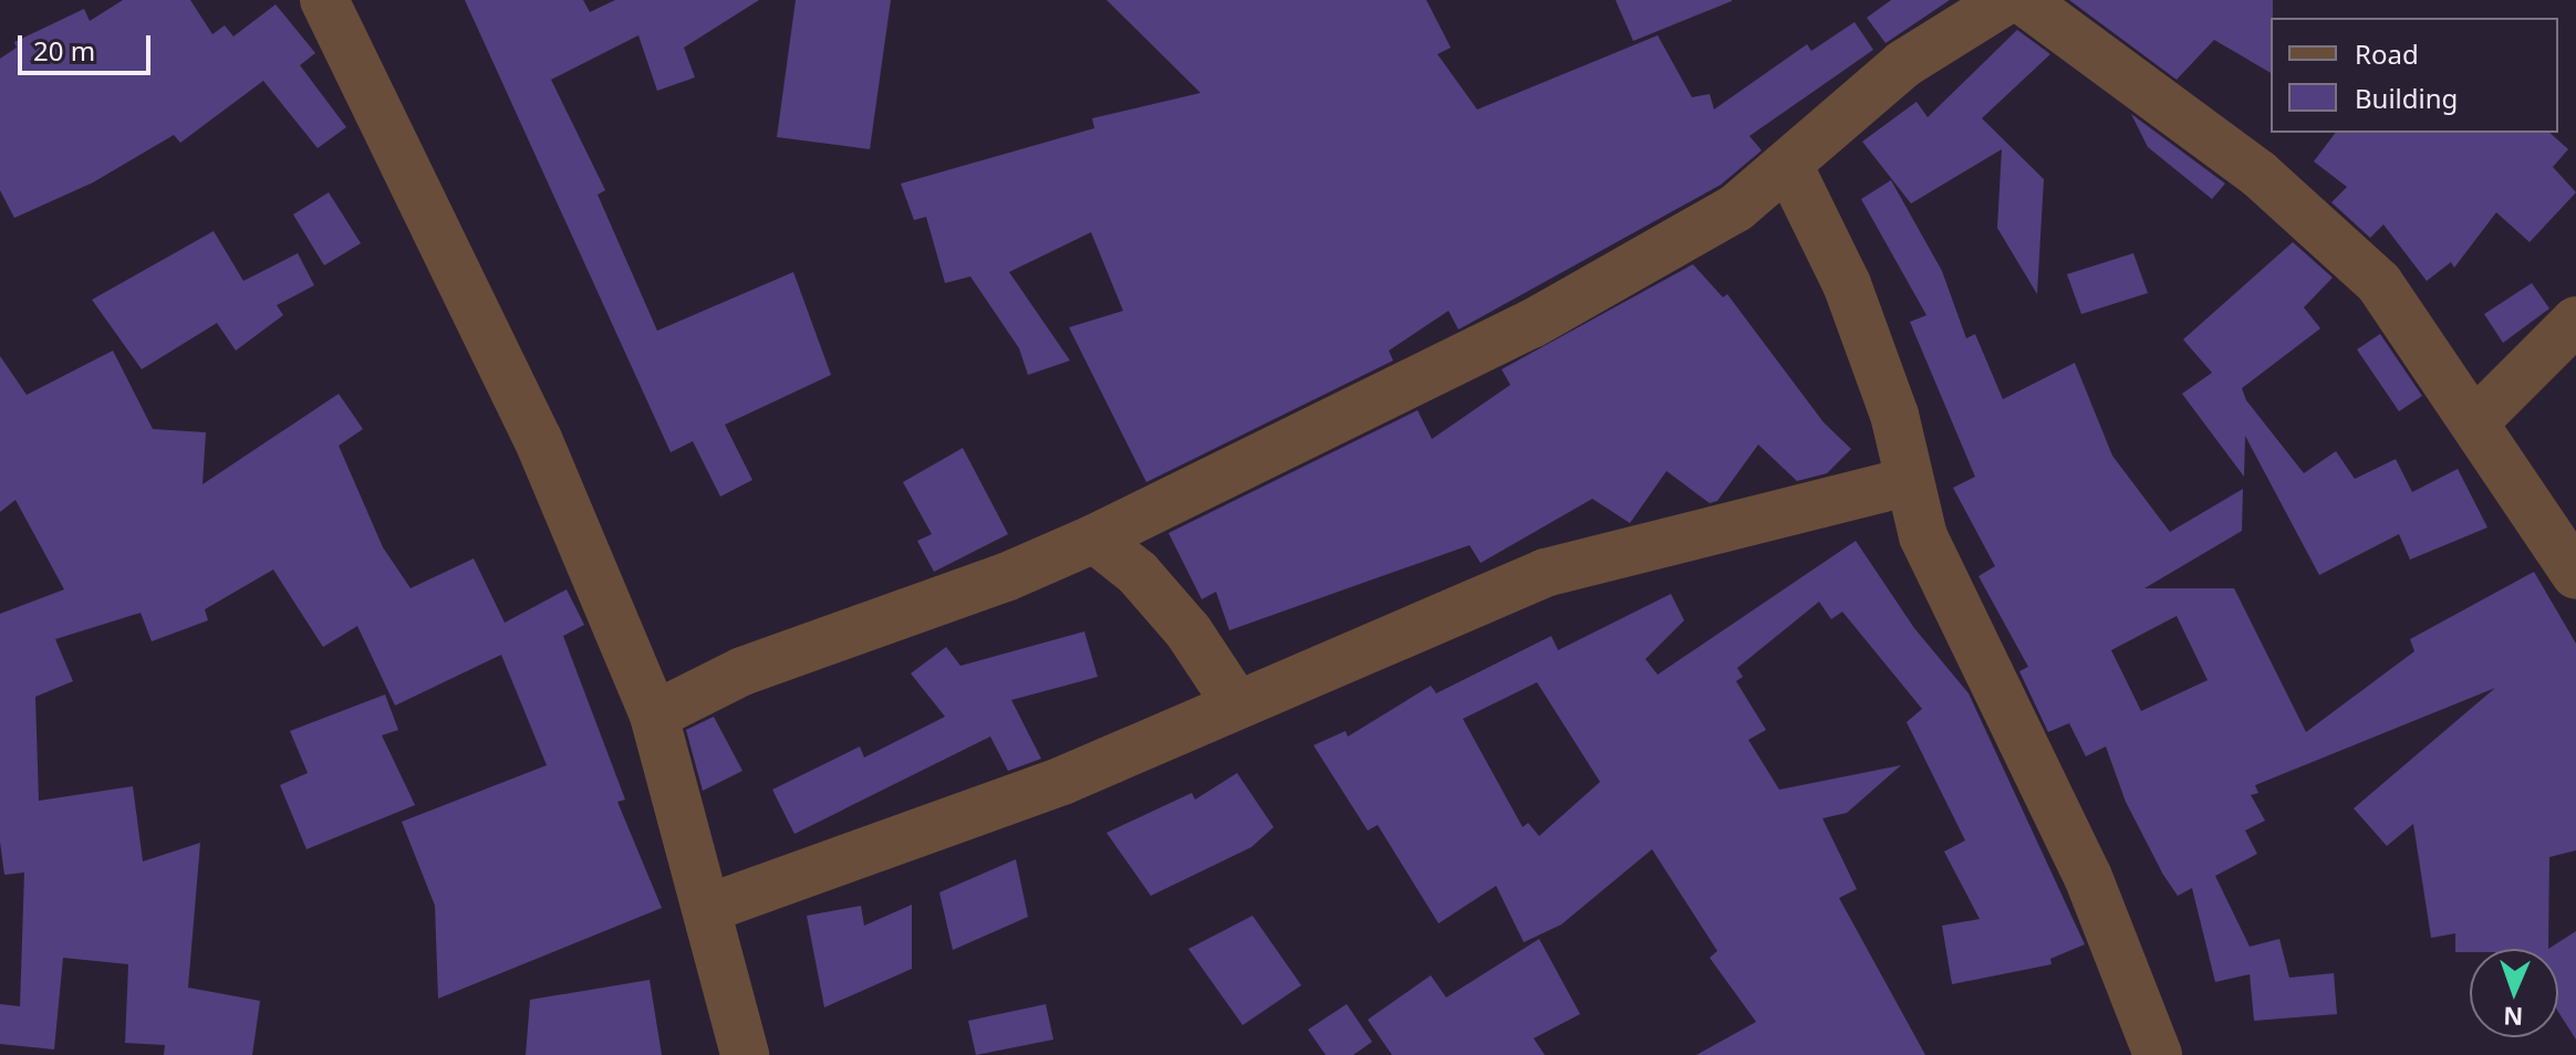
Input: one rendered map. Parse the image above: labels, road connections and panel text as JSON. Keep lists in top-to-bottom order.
{
  "legend": ["Road", "Building"],
  "scale_bar": "20 m",
  "north": "bottom"
}
